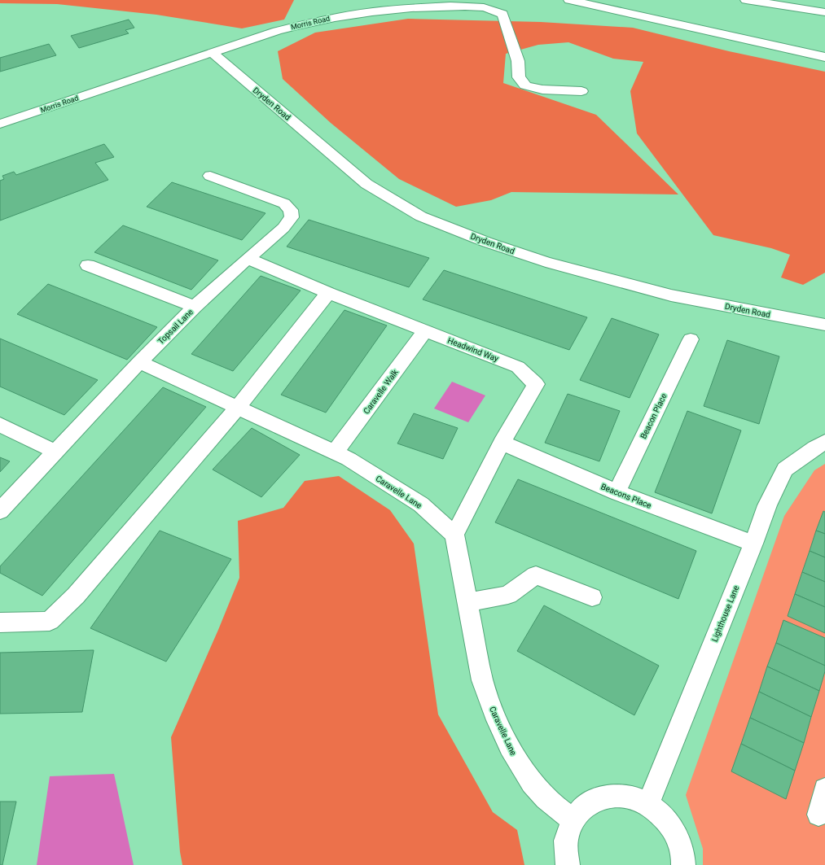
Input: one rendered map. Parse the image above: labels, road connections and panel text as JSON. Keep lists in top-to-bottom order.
{
  "streets": {
    "main road": [
      "Morris Road",
      "Dryden Road",
      "Topsail Lane",
      "Headwind Way",
      "Caravelle Walk",
      "Beacon Place",
      "Caravelle Lane",
      "Beacons Place",
      "Lighthouse Lane"
    ]
  },
  "crossings": [
    ["Morris Road", "Dryden Road"],
    ["Topsail Lane", "Headwind Way"],
    ["Topsail Lane", "Caravelle Lane"],
    ["Headwind Way", "Caravelle Walk"],
    ["Headwind Way", "Caravelle Lane"],
    ["Headwind Way", "Beacons Place"],
    ["Caravelle Walk", "Caravelle Lane"],
    ["Beacon Place", "Beacons Place"],
    ["Beacons Place", "Lighthouse Lane"]
  ]
}
